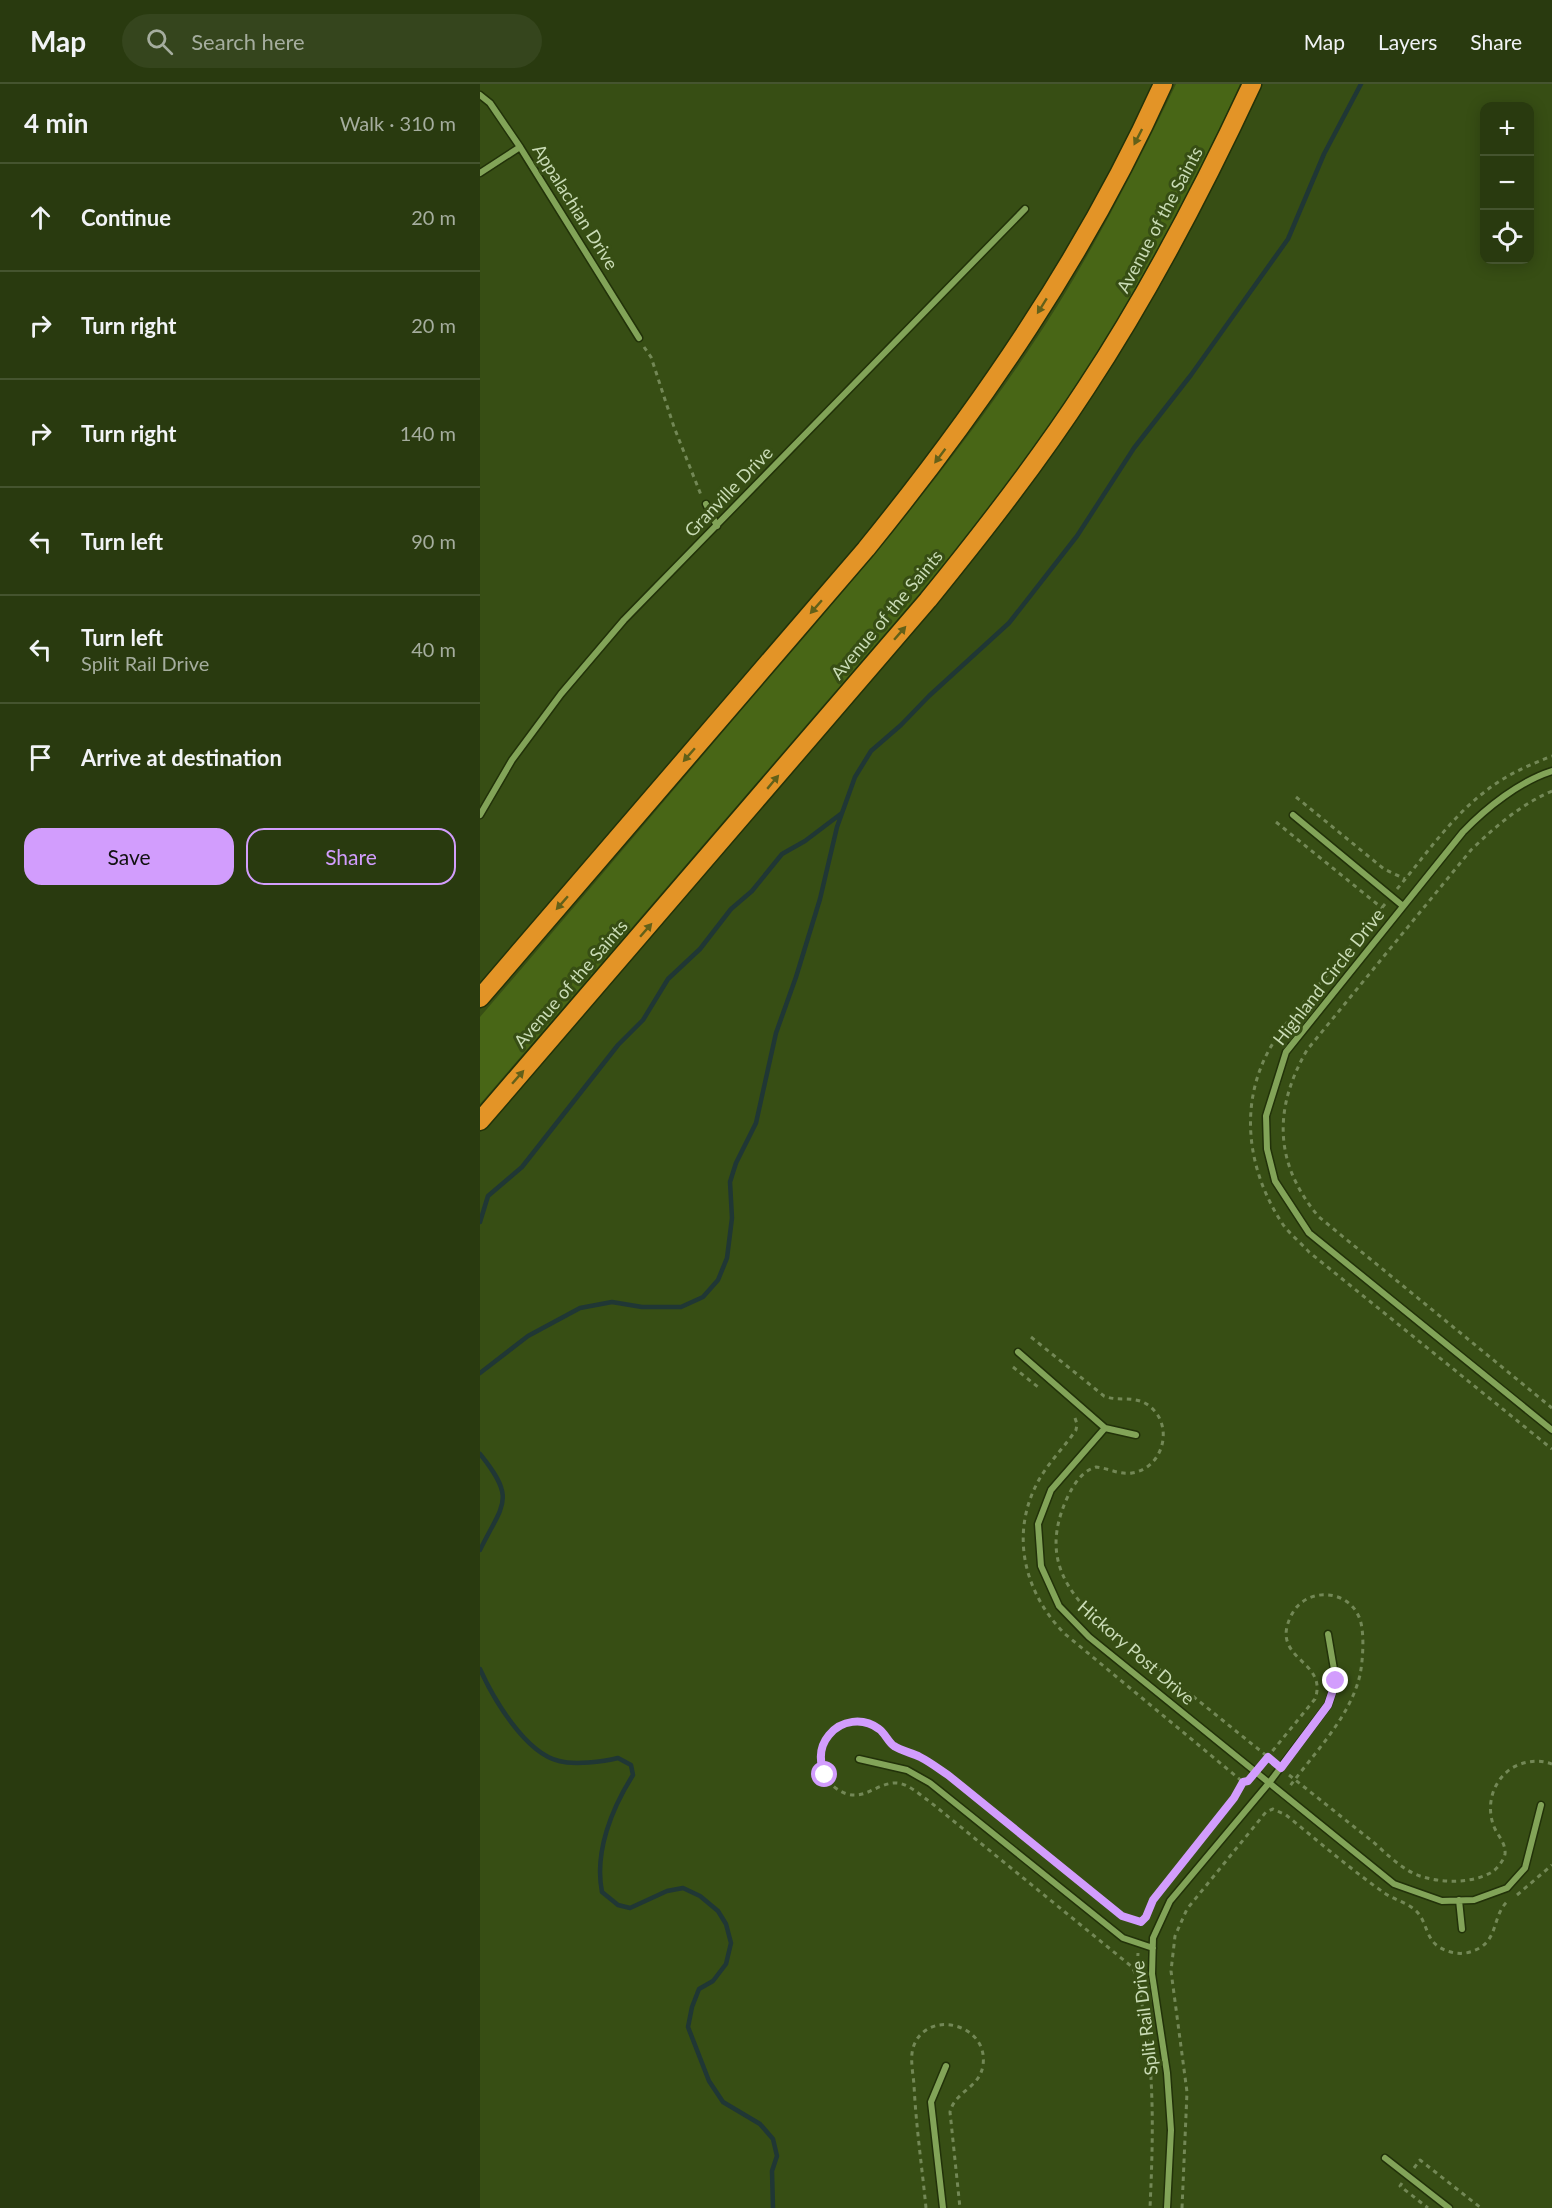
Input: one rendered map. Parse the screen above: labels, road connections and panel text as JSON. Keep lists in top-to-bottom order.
{
  "streets": {
    "highway": ["Avenue of the Saints"],
    "street": [
      "Appalachian Drive",
      "Granville Drive",
      "Highland Circle Drive",
      "Hickory Post Drive",
      "Split Rail Drive"
    ]
  },
  "crossings": [
    ["Hickory Post Drive", "Split Rail Drive"]
  ],
  "page": {
    "header": "Map",
    "search": "Search here",
    "nav": ["Map", "Layers", "Share"],
    "heading": ["4 min", "Walk · 310 m"],
    "map_buttons": ["+", "−"],
    "list": [
      ["Continue", "20 m"],
      ["Turn right", "20 m"],
      ["Turn right", "140 m"],
      ["Turn left", "90 m"],
      ["Turn left", "Split Rail Drive", "40 m"],
      "Arrive at destination"
    ],
    "buttons": ["Save", "Share"]
  }
}
